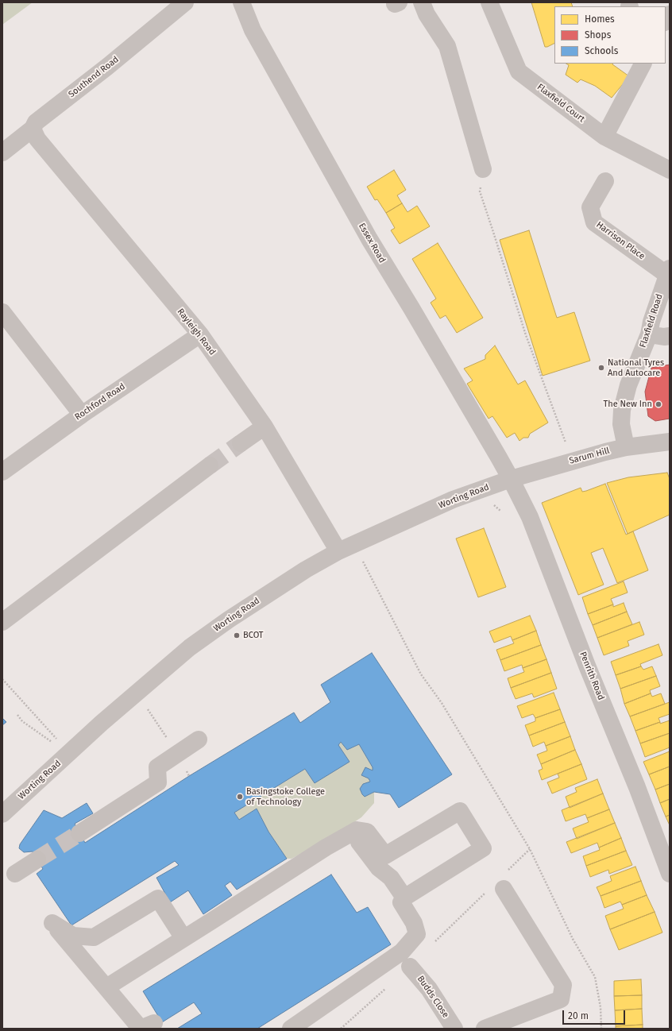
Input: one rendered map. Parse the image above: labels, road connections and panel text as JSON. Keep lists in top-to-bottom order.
{
  "streets": {
    "street": [
      "Southend Road",
      "Flaxfield Court",
      "Harrison Place",
      "Essex Road",
      "Flaxfield Road",
      "Rayleigh Road",
      "Rochford Road",
      "Sarum Hill",
      "Worting Road",
      "Penrith Road",
      "Budds Close"
    ]
  },
  "crossings": [
    ["Southend Road", "Rayleigh Road"],
    ["Harrison Place", "Flaxfield Road"],
    ["Essex Road", "Sarum Hill"],
    ["Essex Road", "Worting Road"],
    ["Essex Road", "Penrith Road"],
    ["Flaxfield Road", "Sarum Hill"],
    ["Rayleigh Road", "Rochford Road"],
    ["Rayleigh Road", "Worting Road"],
    ["Sarum Hill", "Worting Road"],
    ["Sarum Hill", "Penrith Road"],
    ["Worting Road", "Penrith Road"]
  ],
  "places": [
    "National Tyres And Autocare",
    "The New Inn",
    "BCOT",
    "Basingstoke College of Technology"
  ],
  "legend": ["Homes", "Shops", "Schools"],
  "scale_bar": "20 m"
}
